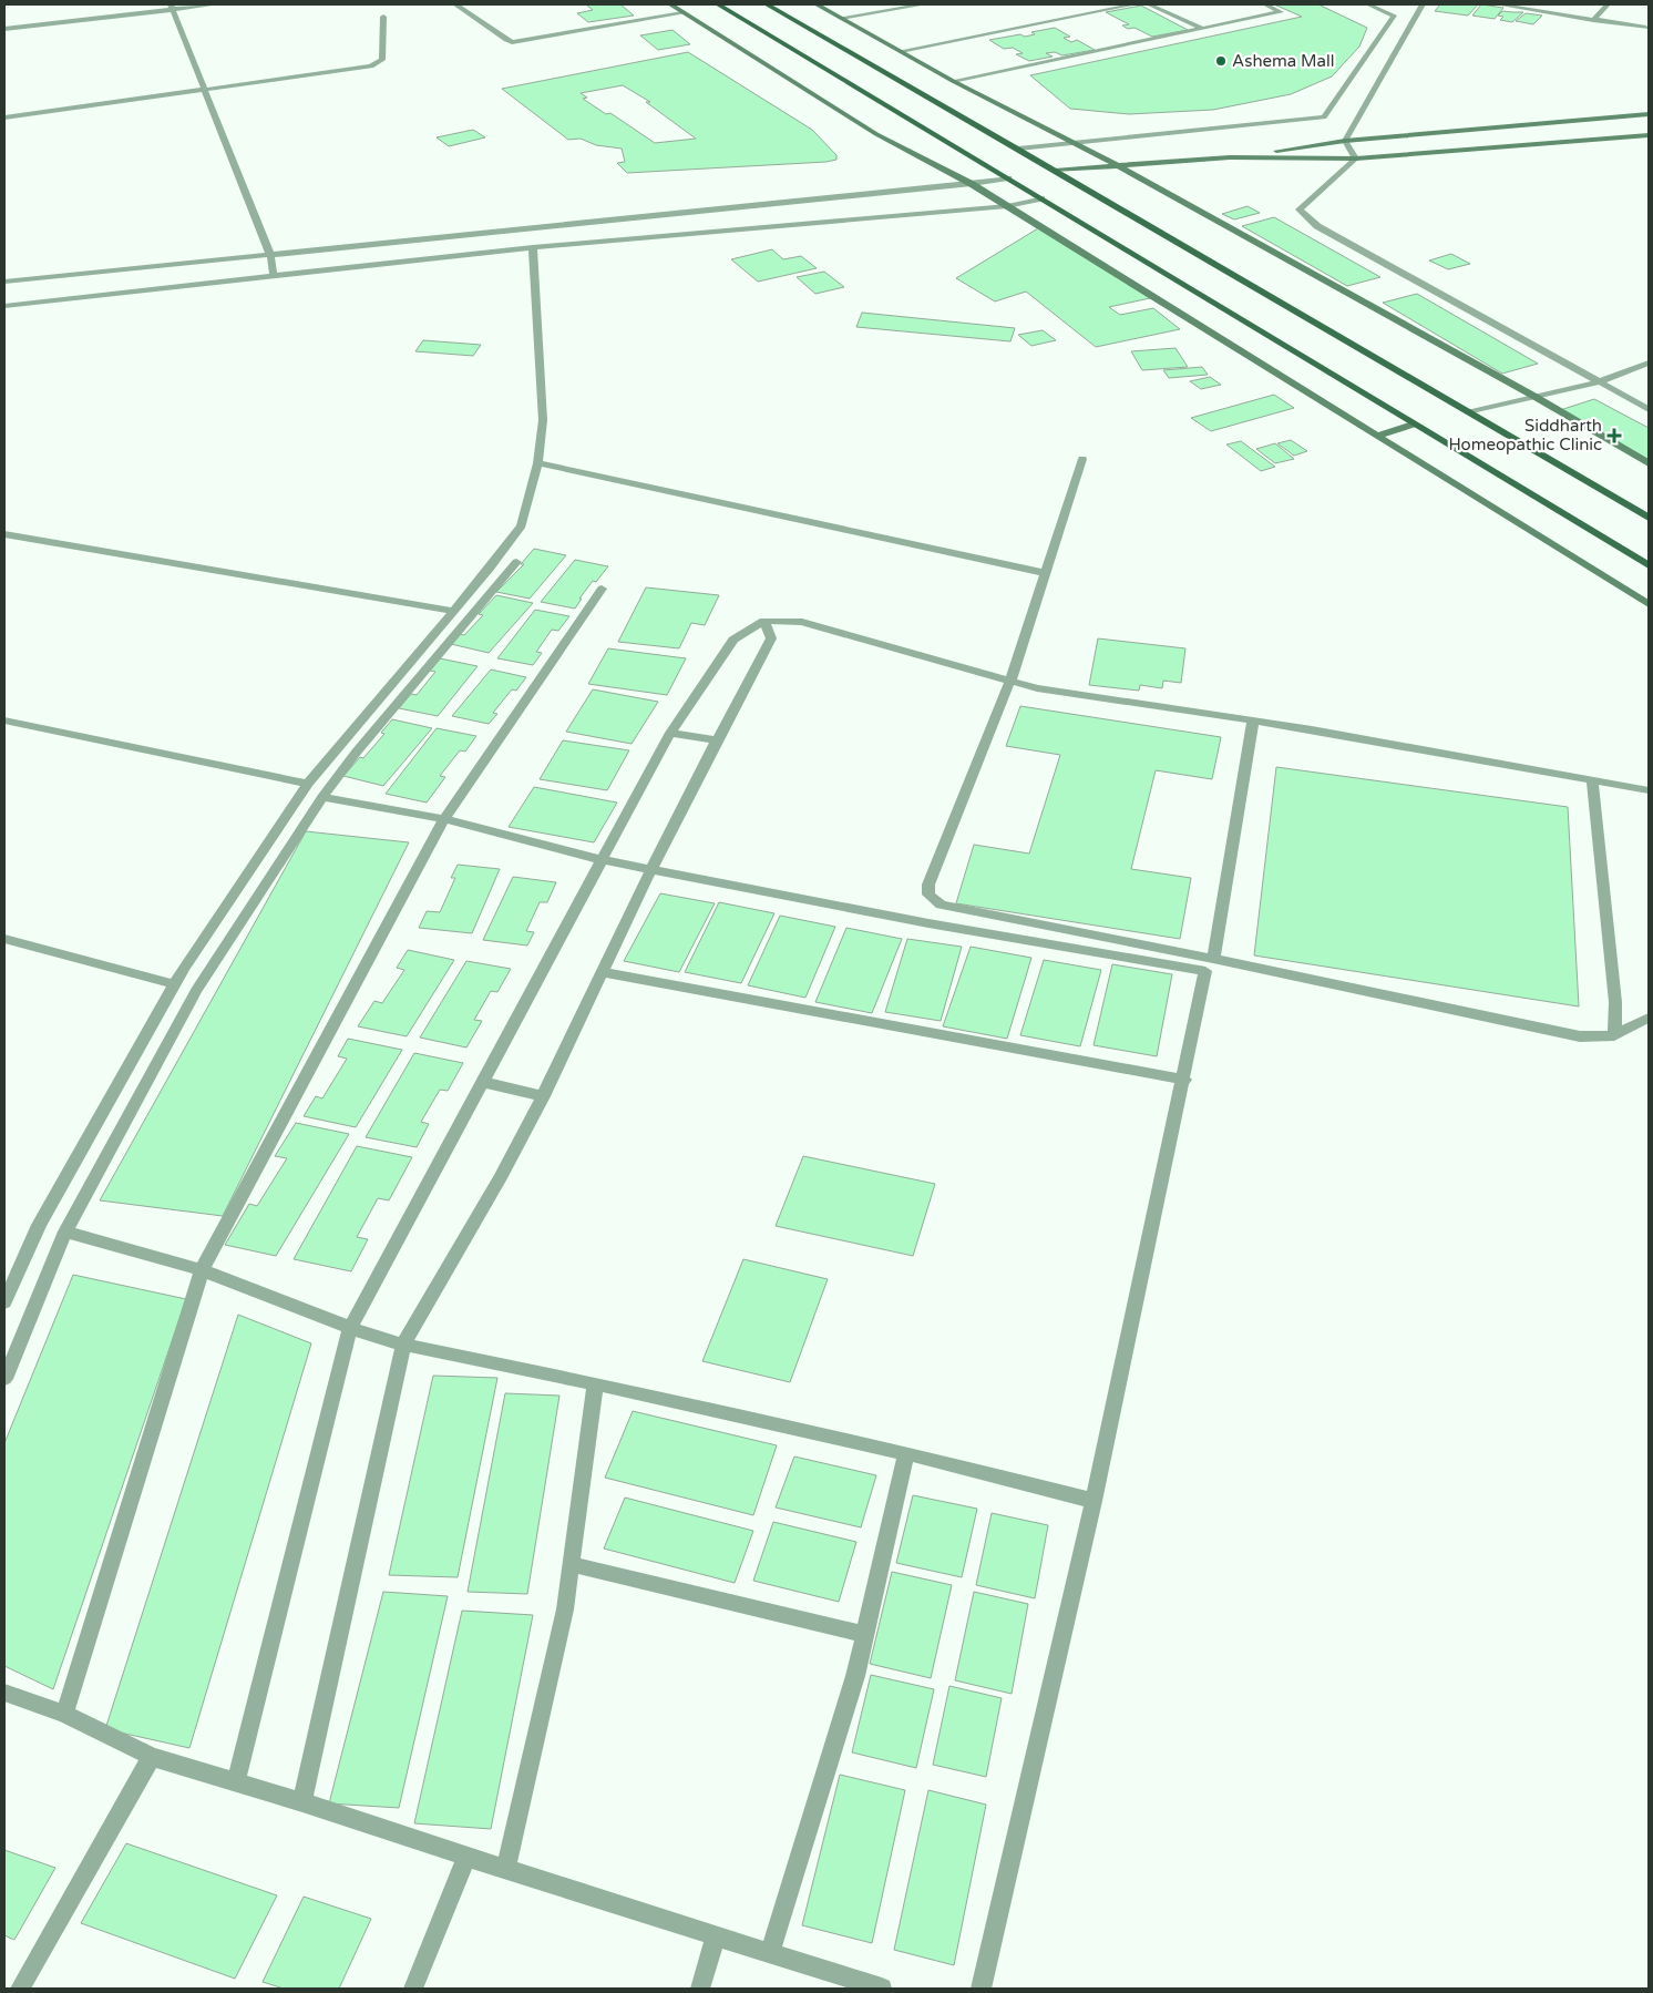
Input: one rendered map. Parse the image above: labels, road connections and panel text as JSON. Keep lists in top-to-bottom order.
{
  "places": {
    "other": ["Ashema Mall"],
    "health": ["Siddharth Homeopathic Clinic"]
  }
}
